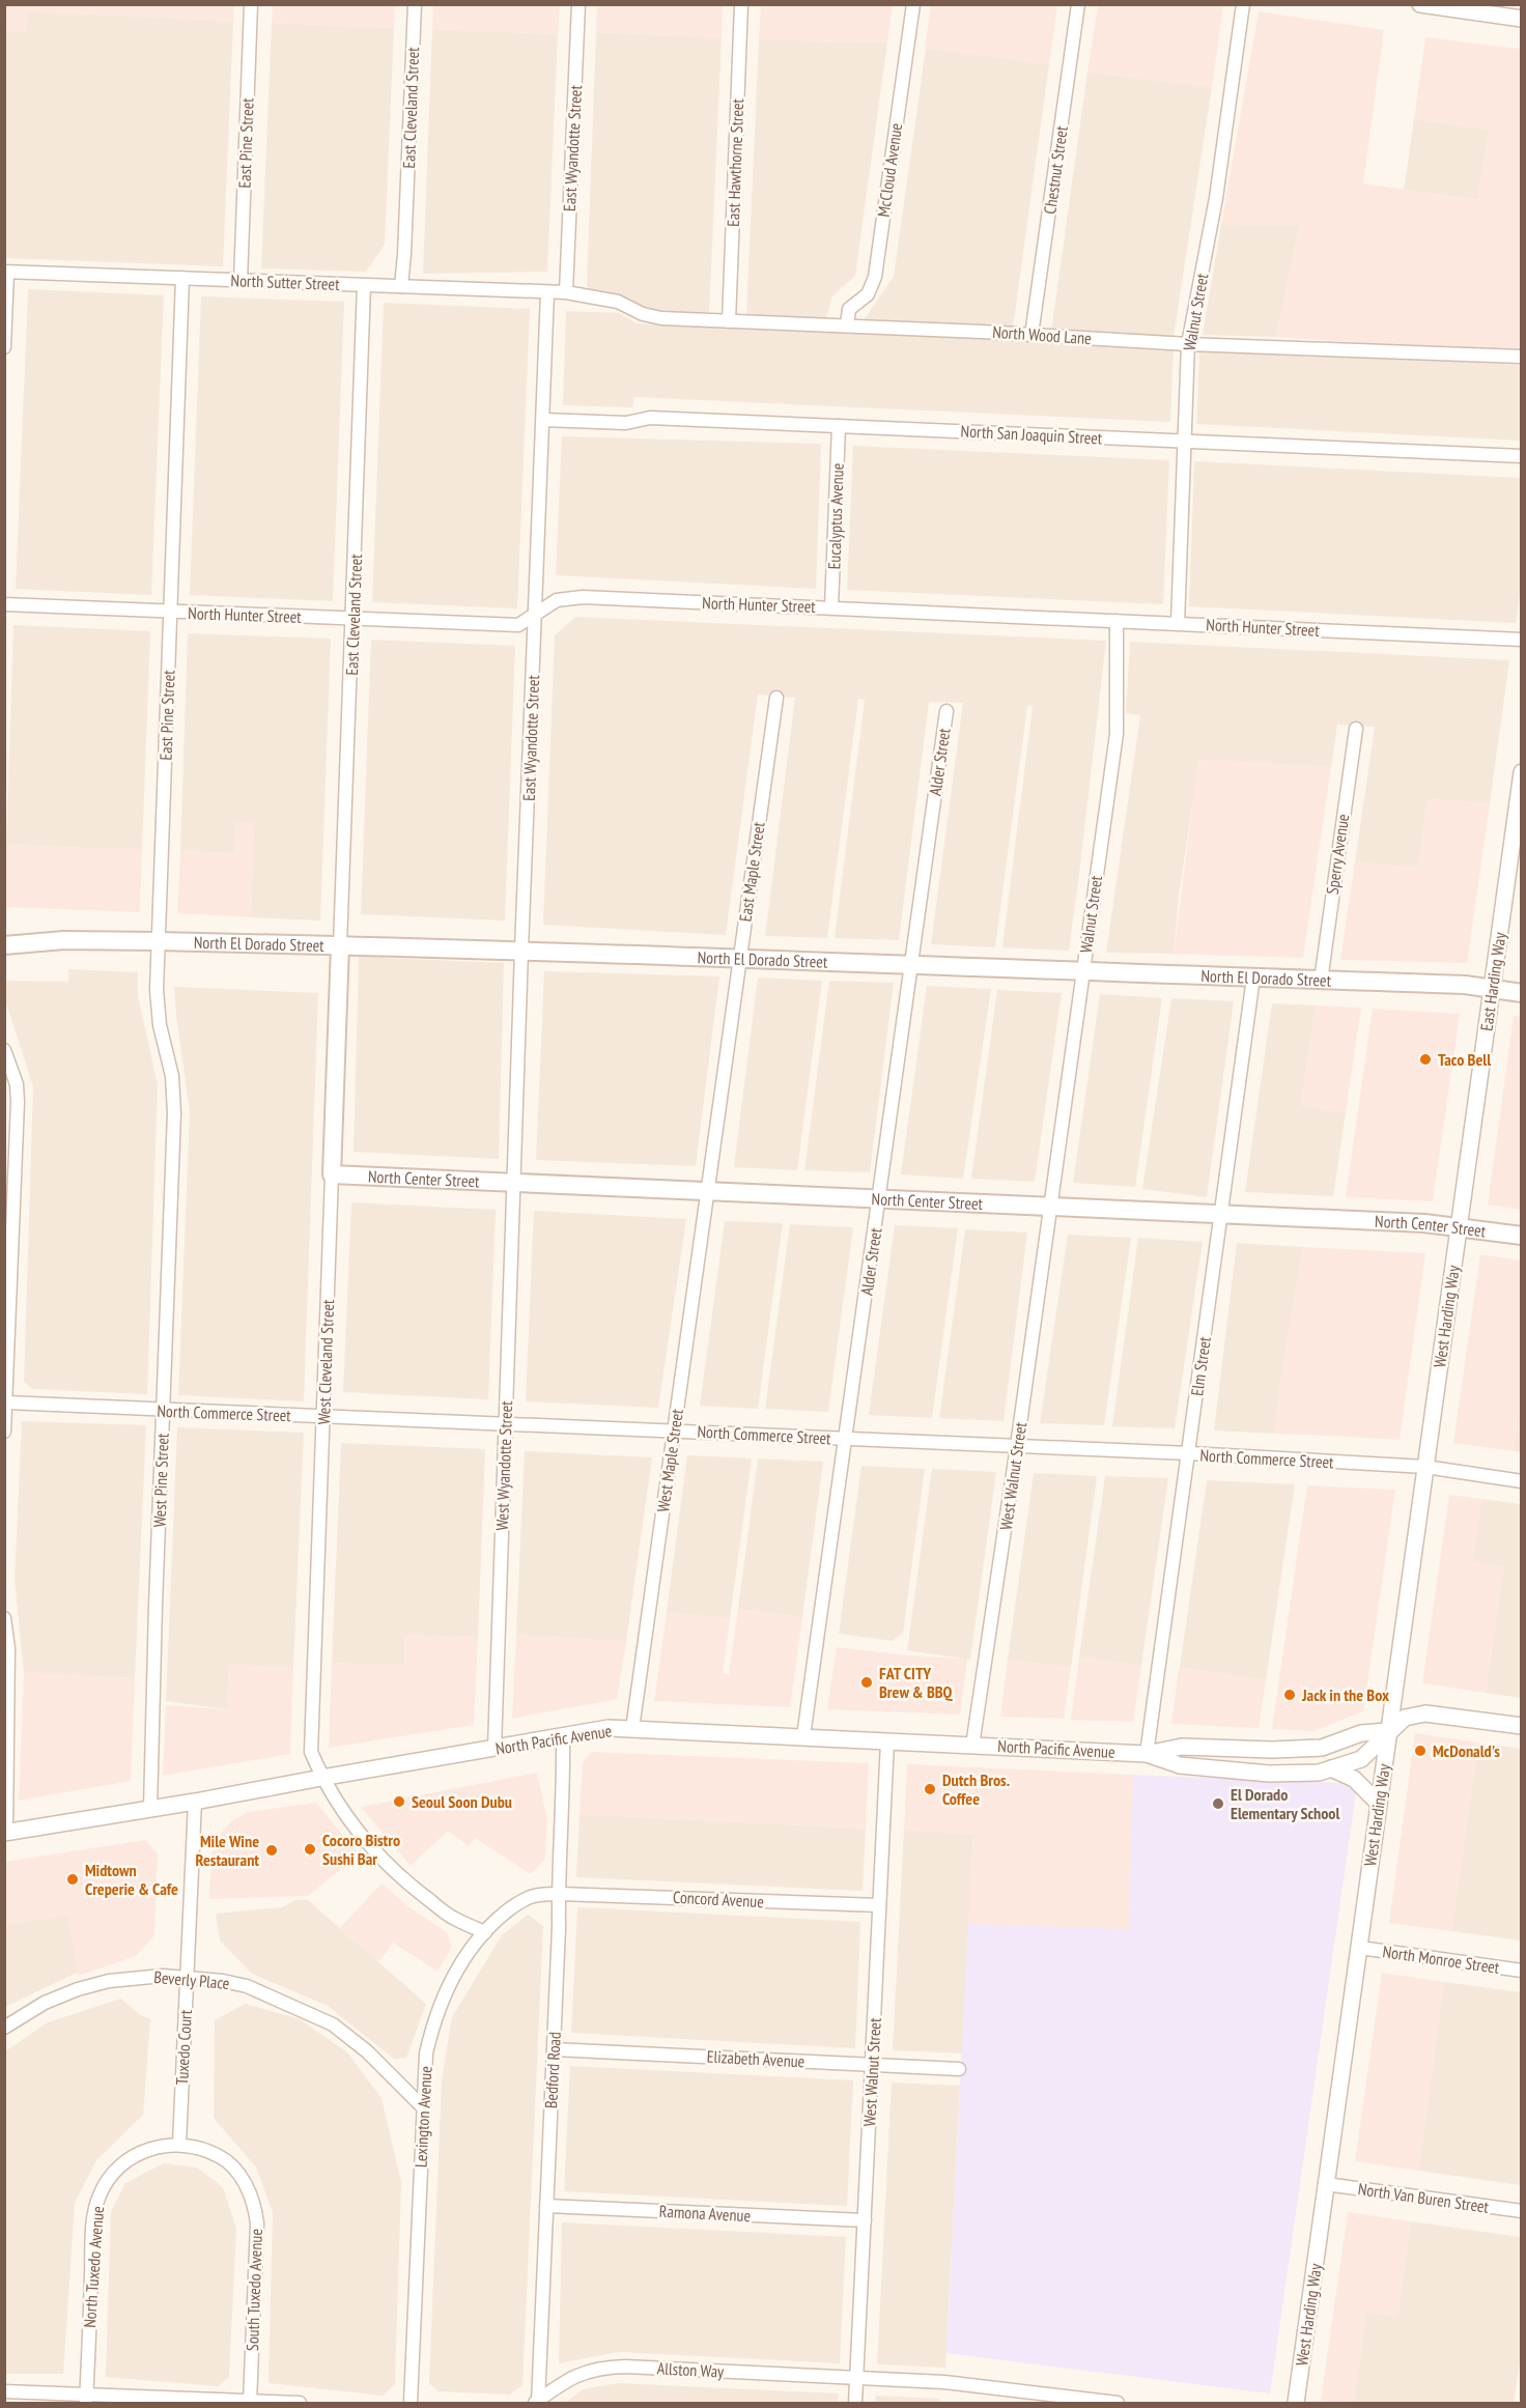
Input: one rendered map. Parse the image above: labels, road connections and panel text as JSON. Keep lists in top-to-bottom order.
{
  "streets": {
    "main road": ["North El Dorado Street", "North Center Street", "West Cleveland Street"],
    "street": [
      "East Cleveland Street",
      "East Pine Street",
      "East Wyandotte Street",
      "East Hawthorne Street",
      "McCloud Avenue",
      "Chestnut Street",
      "North Sutter Street",
      "Walnut Street",
      "North Wood Lane",
      "North San Joaquin Street",
      "Eucalyptus Avenue",
      "North Hunter Street",
      "Alder Street",
      "Sperry Avenue",
      "East Maple Street",
      "East Harding Way",
      "West Harding Way",
      "Elm Street",
      "North Commerce Street",
      "West Maple Street",
      "West Wyandotte Street",
      "West Walnut Street",
      "West Pine Street",
      "North Pacific Avenue",
      "Concord Avenue",
      "North Monroe Street",
      "Beverly Place",
      "Tuxedo Court",
      "Elizabeth Avenue",
      "Bedford Road",
      "Lexington Avenue",
      "North Van Buren Street",
      "Ramona Avenue",
      "North Tuxedo Avenue",
      "South Tuxedo Avenue",
      "Allston Way"
    ]
  },
  "crossings": [
    ["East Cleveland Street", "North Sutter Street"],
    ["East Cleveland Street", "North Hunter Street"],
    ["East Cleveland Street", "North El Dorado Street"],
    ["East Cleveland Street", "West Cleveland Street"],
    ["East Pine Street", "North Sutter Street"],
    ["East Pine Street", "North Hunter Street"],
    ["East Pine Street", "North El Dorado Street"],
    ["East Pine Street", "West Pine Street"],
    ["East Wyandotte Street", "North Sutter Street"],
    ["East Wyandotte Street", "North Wood Lane"],
    ["East Wyandotte Street", "North San Joaquin Street"],
    ["East Wyandotte Street", "North Hunter Street"],
    ["East Wyandotte Street", "North El Dorado Street"],
    ["East Wyandotte Street", "North Center Street"],
    ["East Wyandotte Street", "West Wyandotte Street"],
    ["East Hawthorne Street", "North Wood Lane"],
    ["McCloud Avenue", "North Wood Lane"],
    ["Chestnut Street", "North Wood Lane"],
    ["North Sutter Street", "North Wood Lane"],
    ["Walnut Street", "North Wood Lane"],
    ["Walnut Street", "North San Joaquin Street"],
    ["Walnut Street", "North Hunter Street"],
    ["Walnut Street", "North El Dorado Street"],
    ["Walnut Street", "North Center Street"],
    ["Walnut Street", "West Walnut Street"],
    ["North San Joaquin Street", "Eucalyptus Avenue"],
    ["Eucalyptus Avenue", "North Hunter Street"],
    ["Alder Street", "North El Dorado Street"],
    ["Alder Street", "North Center Street"],
    ["Alder Street", "North Commerce Street"],
    ["Alder Street", "North Pacific Avenue"],
    ["Sperry Avenue", "North El Dorado Street"],
    ["East Maple Street", "North El Dorado Street"],
    ["East Maple Street", "North Center Street"],
    ["East Maple Street", "West Maple Street"],
    ["North El Dorado Street", "East Harding Way"],
    ["North El Dorado Street", "West Cleveland Street"],
    ["North El Dorado Street", "Elm Street"],
    ["East Harding Way", "North Center Street"],
    ["East Harding Way", "West Harding Way"],
    ["North Center Street", "West Harding Way"],
    ["North Center Street", "West Cleveland Street"],
    ["North Center Street", "Elm Street"],
    ["North Center Street", "West Maple Street"],
    ["North Center Street", "West Wyandotte Street"],
    ["North Center Street", "West Walnut Street"],
    ["West Harding Way", "North Commerce Street"],
    ["West Harding Way", "North Pacific Avenue"],
    ["West Harding Way", "North Monroe Street"],
    ["West Harding Way", "North Van Buren Street"],
    ["West Cleveland Street", "North Commerce Street"],
    ["West Cleveland Street", "North Pacific Avenue"],
    ["West Cleveland Street", "Lexington Avenue"],
    ["Elm Street", "North Commerce Street"],
    ["Elm Street", "North Pacific Avenue"],
    ["North Commerce Street", "West Maple Street"],
    ["North Commerce Street", "West Wyandotte Street"],
    ["North Commerce Street", "West Walnut Street"],
    ["North Commerce Street", "West Pine Street"],
    ["West Maple Street", "North Pacific Avenue"],
    ["West Wyandotte Street", "North Pacific Avenue"],
    ["West Walnut Street", "North Pacific Avenue"],
    ["West Walnut Street", "Concord Avenue"],
    ["West Walnut Street", "Elizabeth Avenue"],
    ["West Walnut Street", "Ramona Avenue"],
    ["West Walnut Street", "Allston Way"],
    ["West Pine Street", "North Pacific Avenue"],
    ["North Pacific Avenue", "Tuxedo Court"],
    ["North Pacific Avenue", "Bedford Road"],
    ["Concord Avenue", "Bedford Road"],
    ["Concord Avenue", "Lexington Avenue"],
    ["Beverly Place", "Tuxedo Court"],
    ["Beverly Place", "Lexington Avenue"],
    ["Tuxedo Court", "North Tuxedo Avenue"],
    ["Tuxedo Court", "South Tuxedo Avenue"],
    ["Elizabeth Avenue", "Bedford Road"],
    ["Bedford Road", "Lexington Avenue"],
    ["Bedford Road", "Ramona Avenue"],
    ["Bedford Road", "Allston Way"],
    ["North Tuxedo Avenue", "South Tuxedo Avenue"]
  ],
  "places": [
    "Taco Bell",
    "FAT CITY Brew & BBQ",
    "Jack in the Box",
    "McDonald's",
    "Dutch Bros. Coffee",
    "Seoul Soon Dubu",
    "El Dorado Elementary School",
    "Cocoro Bistro Sushi Bar",
    "Mile Wine Restaurant",
    "Midtown Creperie & Cafe"
  ]
}
